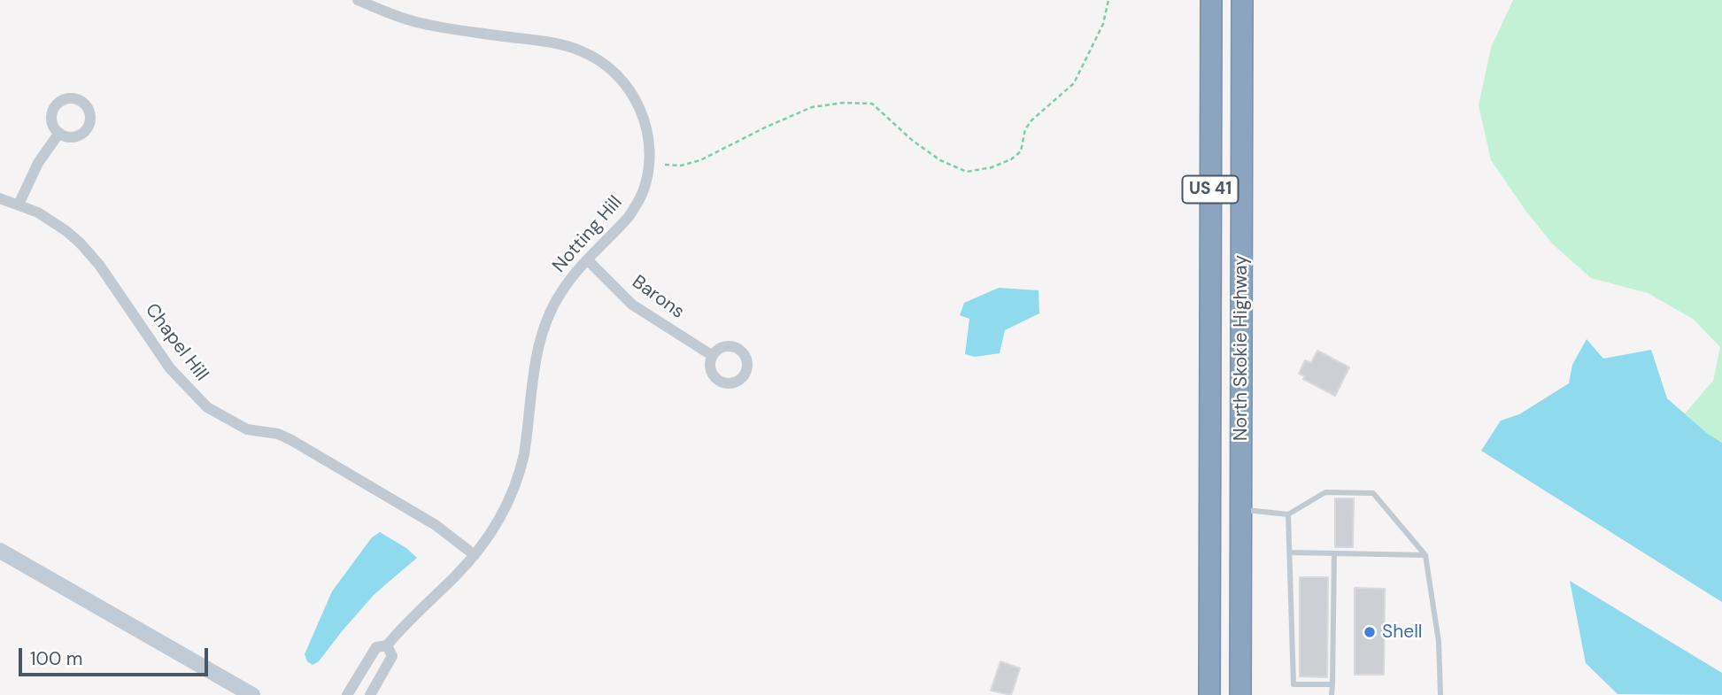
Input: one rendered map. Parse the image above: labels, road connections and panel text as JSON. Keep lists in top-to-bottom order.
{
  "streets": {
    "highway": ["US 41", "North Skokie Highway"],
    "street": ["Notting Hill", "Barons", "Chapel Hill"]
  },
  "crossings": [
    ["Notting Hill", "Barons"],
    ["Notting Hill", "Chapel Hill"]
  ],
  "places": ["Shell"],
  "scale_bar": "100 m"
}
